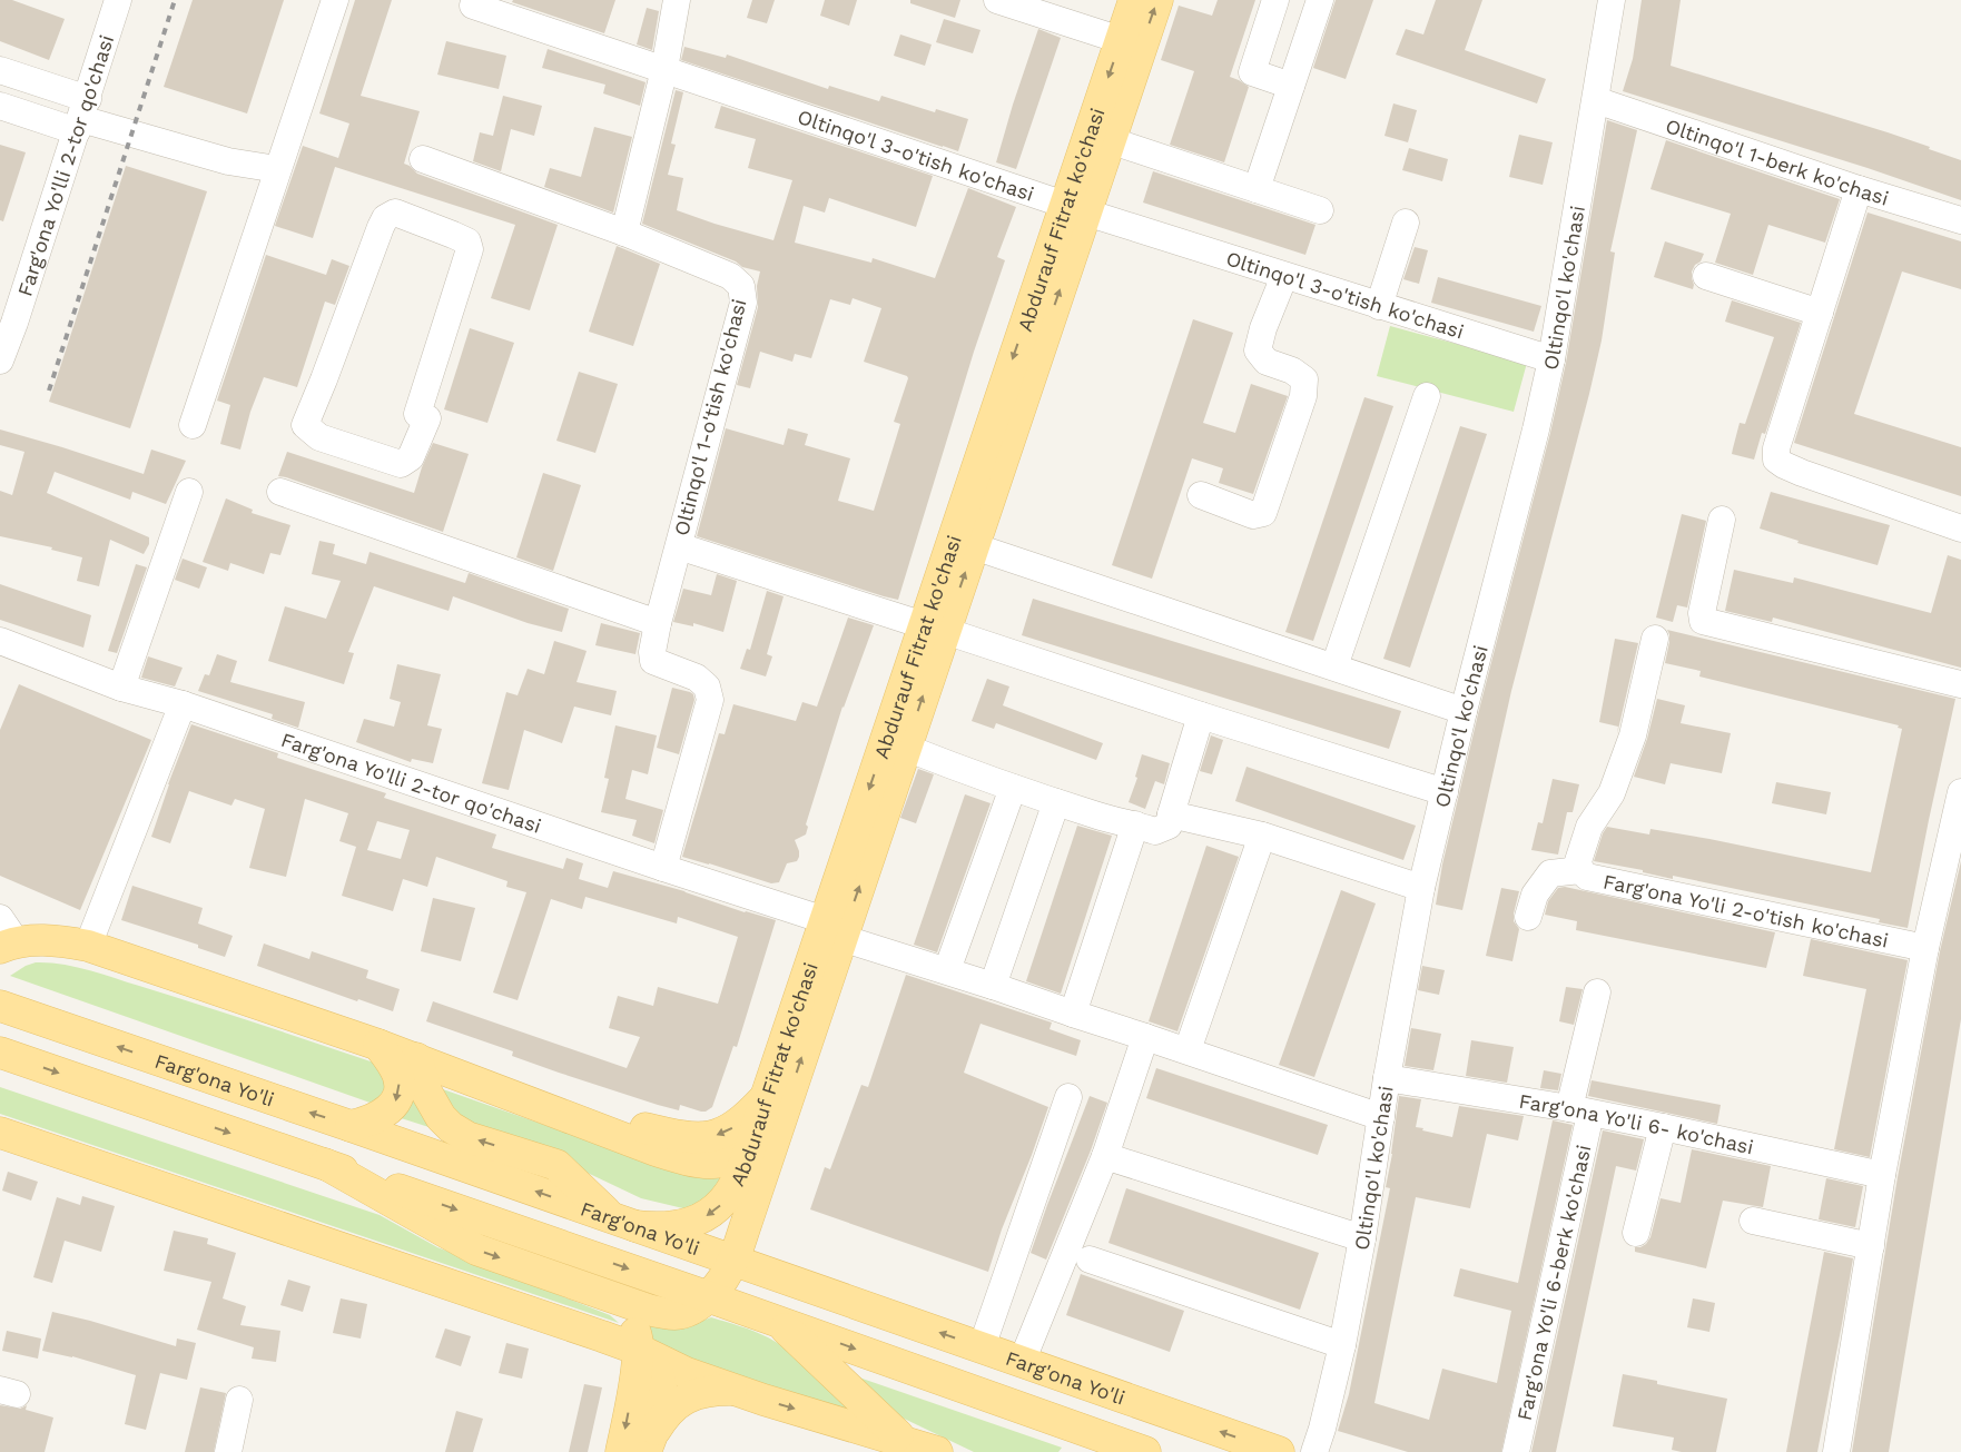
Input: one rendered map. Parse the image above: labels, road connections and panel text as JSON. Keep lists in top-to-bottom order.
{
  "streets": {
    "main road": ["Abdurauf Fitrat ko'chasi", "Farg'ona Yo'li"],
    "street": [
      "Oltinqo'l 3-o'tish ko'chasi",
      "Oltinqo'l 1-berk ko'chasi",
      "Farg'ona Yo'lli 2-tor qo'chasi",
      "Oltinqo'l ko'chasi",
      "Oltinqo'l 1-o'tish ko'chasi",
      "Farg'ona Yo'li 2-o'tish ko'chasi",
      "Farg'ona Yo'li 6- ko'chasi",
      "Farg'ona Yo'li 6-berk ko'chasi"
    ]
  },
  "crossings": [
    ["Oltinqo'l 3-o'tish ko'chasi", "Abdurauf Fitrat ko'chasi"],
    ["Oltinqo'l 3-o'tish ko'chasi", "Oltinqo'l ko'chasi"],
    ["Oltinqo'l 1-berk ko'chasi", "Oltinqo'l ko'chasi"],
    ["Farg'ona Yo'lli 2-tor qo'chasi", "Abdurauf Fitrat ko'chasi"],
    ["Farg'ona Yo'lli 2-tor qo'chasi", "Oltinqo'l ko'chasi"],
    ["Farg'ona Yo'lli 2-tor qo'chasi", "Oltinqo'l 1-o'tish ko'chasi"],
    ["Abdurauf Fitrat ko'chasi", "Farg'ona Yo'li"],
    ["Oltinqo'l ko'chasi", "Farg'ona Yo'li 6- ko'chasi"],
    ["Farg'ona Yo'li 6- ko'chasi", "Farg'ona Yo'li 6-berk ko'chasi"]
  ]
}
